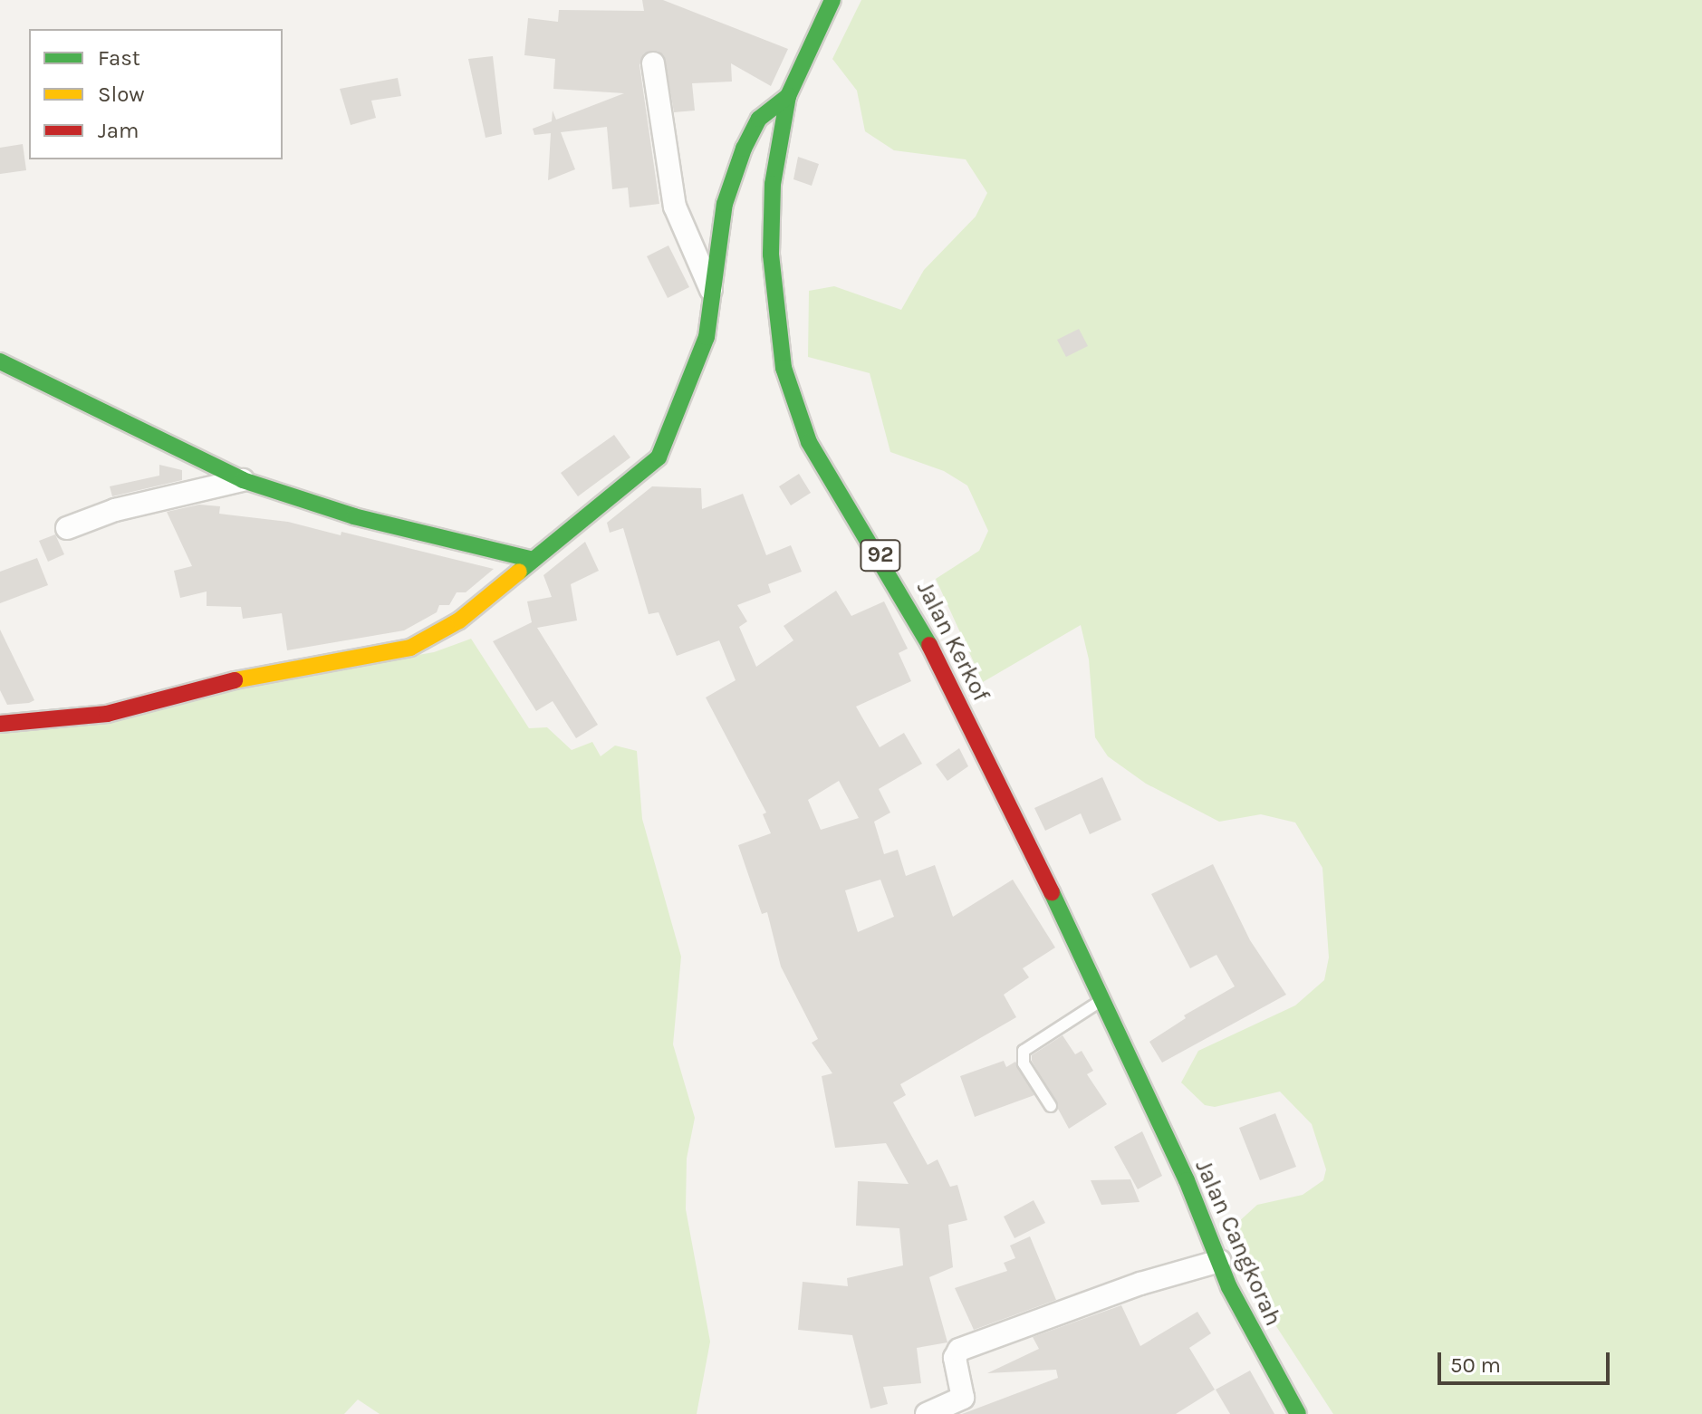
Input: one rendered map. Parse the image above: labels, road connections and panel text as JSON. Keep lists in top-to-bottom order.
{
  "streets": {
    "street": ["92", "Jalan Kerkof", "Jalan Cangkorah"]
  },
  "crossings": [
    ["Jalan Kerkof", "Jalan Cangkorah"]
  ],
  "legend": ["Fast", "Slow", "Jam"],
  "scale_bar": "50 m"
}
